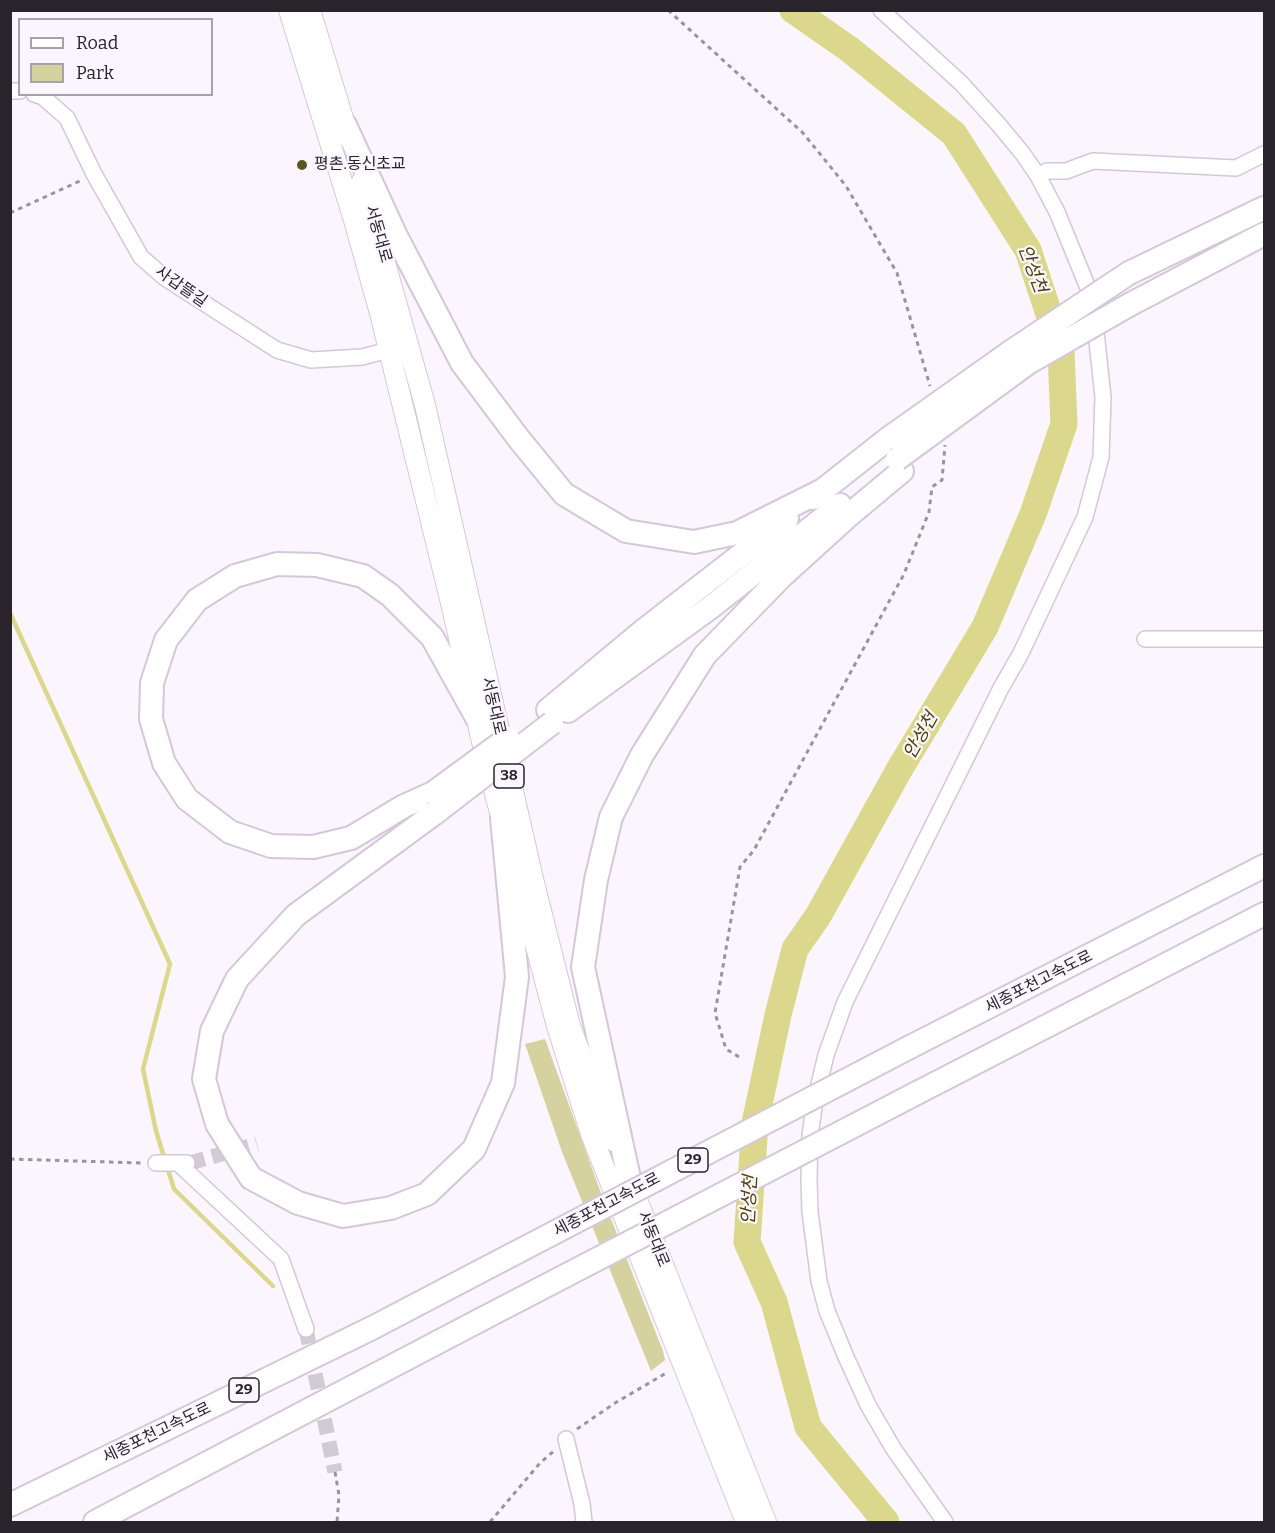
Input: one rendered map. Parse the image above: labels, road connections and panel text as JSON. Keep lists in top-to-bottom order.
{
  "streets": {
    "highway": ["세종포천고속도로", "29"],
    "main road": ["서동대로", "38"],
    "street": ["사갑뜰길"]
  },
  "crossings": [
    ["서동대로", "사갑뜰길"]
  ],
  "water": ["안성천"],
  "places": ["평촌.동신초교"],
  "legend": ["Road", "Park"]
}
